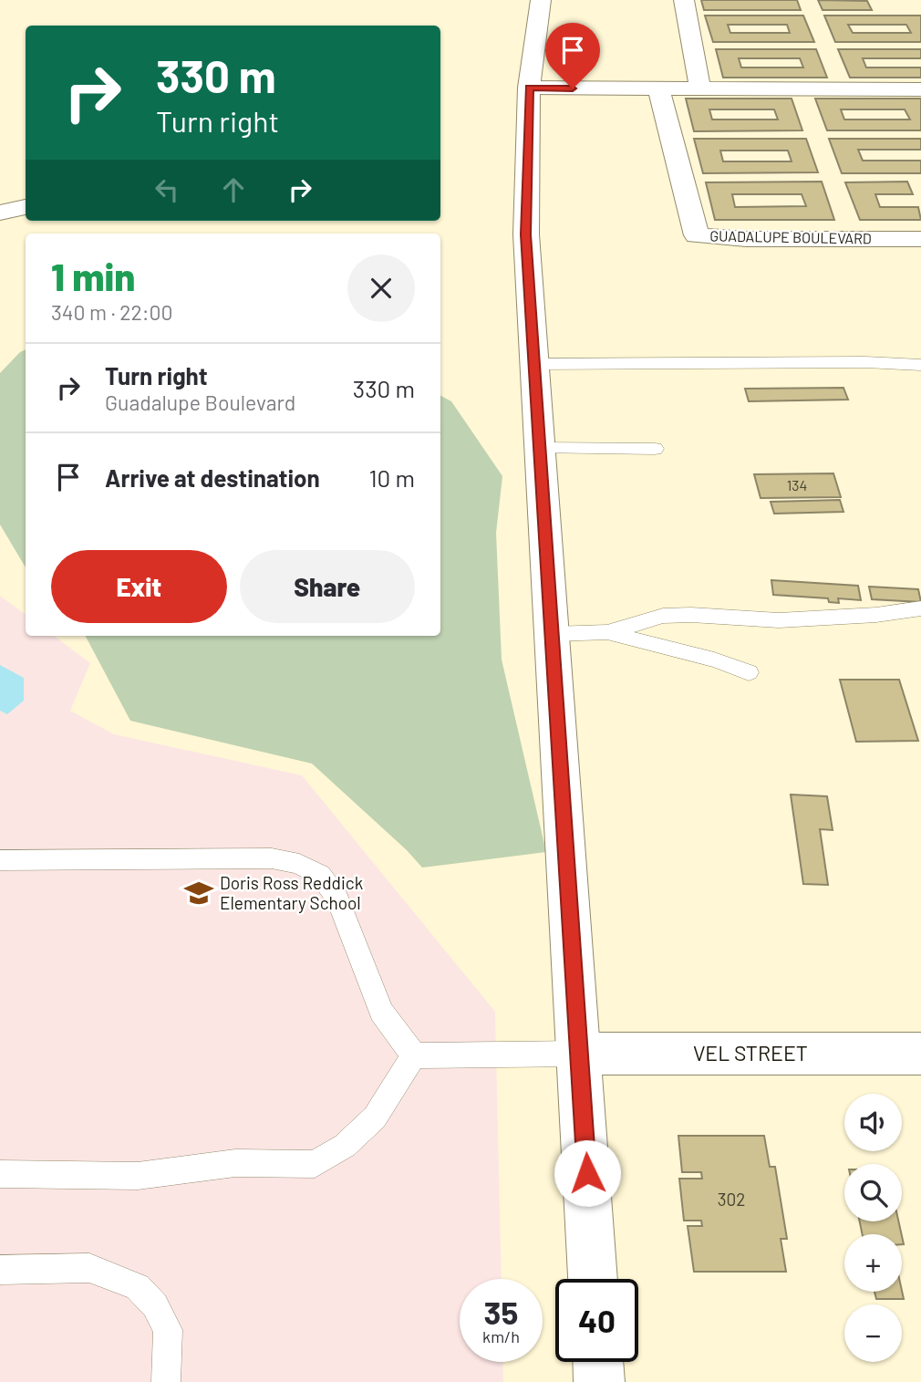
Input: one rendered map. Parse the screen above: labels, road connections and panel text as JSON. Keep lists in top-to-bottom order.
{
  "streets": {
    "street": ["GUADALUPE BOULEVARD", "VEL STREET"]
  },
  "places": {
    "school or university": ["Doris Ross Reddick Elementary School"]
  },
  "house_numbers": ["134", "302"],
  "page": {
    "turn": ["330 m", "Turn right"],
    "heading": ["1 min", "340 m · 22:00"],
    "list": [
      {
        "name": "Turn right",
        "note": "Guadalupe Boulevard",
        "value": "330 m"
      },
      {
        "name": "Arrive at destination",
        "value": "10 m"
      }
    ],
    "buttons": ["Exit", "Share"],
    "map_buttons": ["+", "−"],
    "speed": "35 km/h",
    "limit": "40"
  }
}
